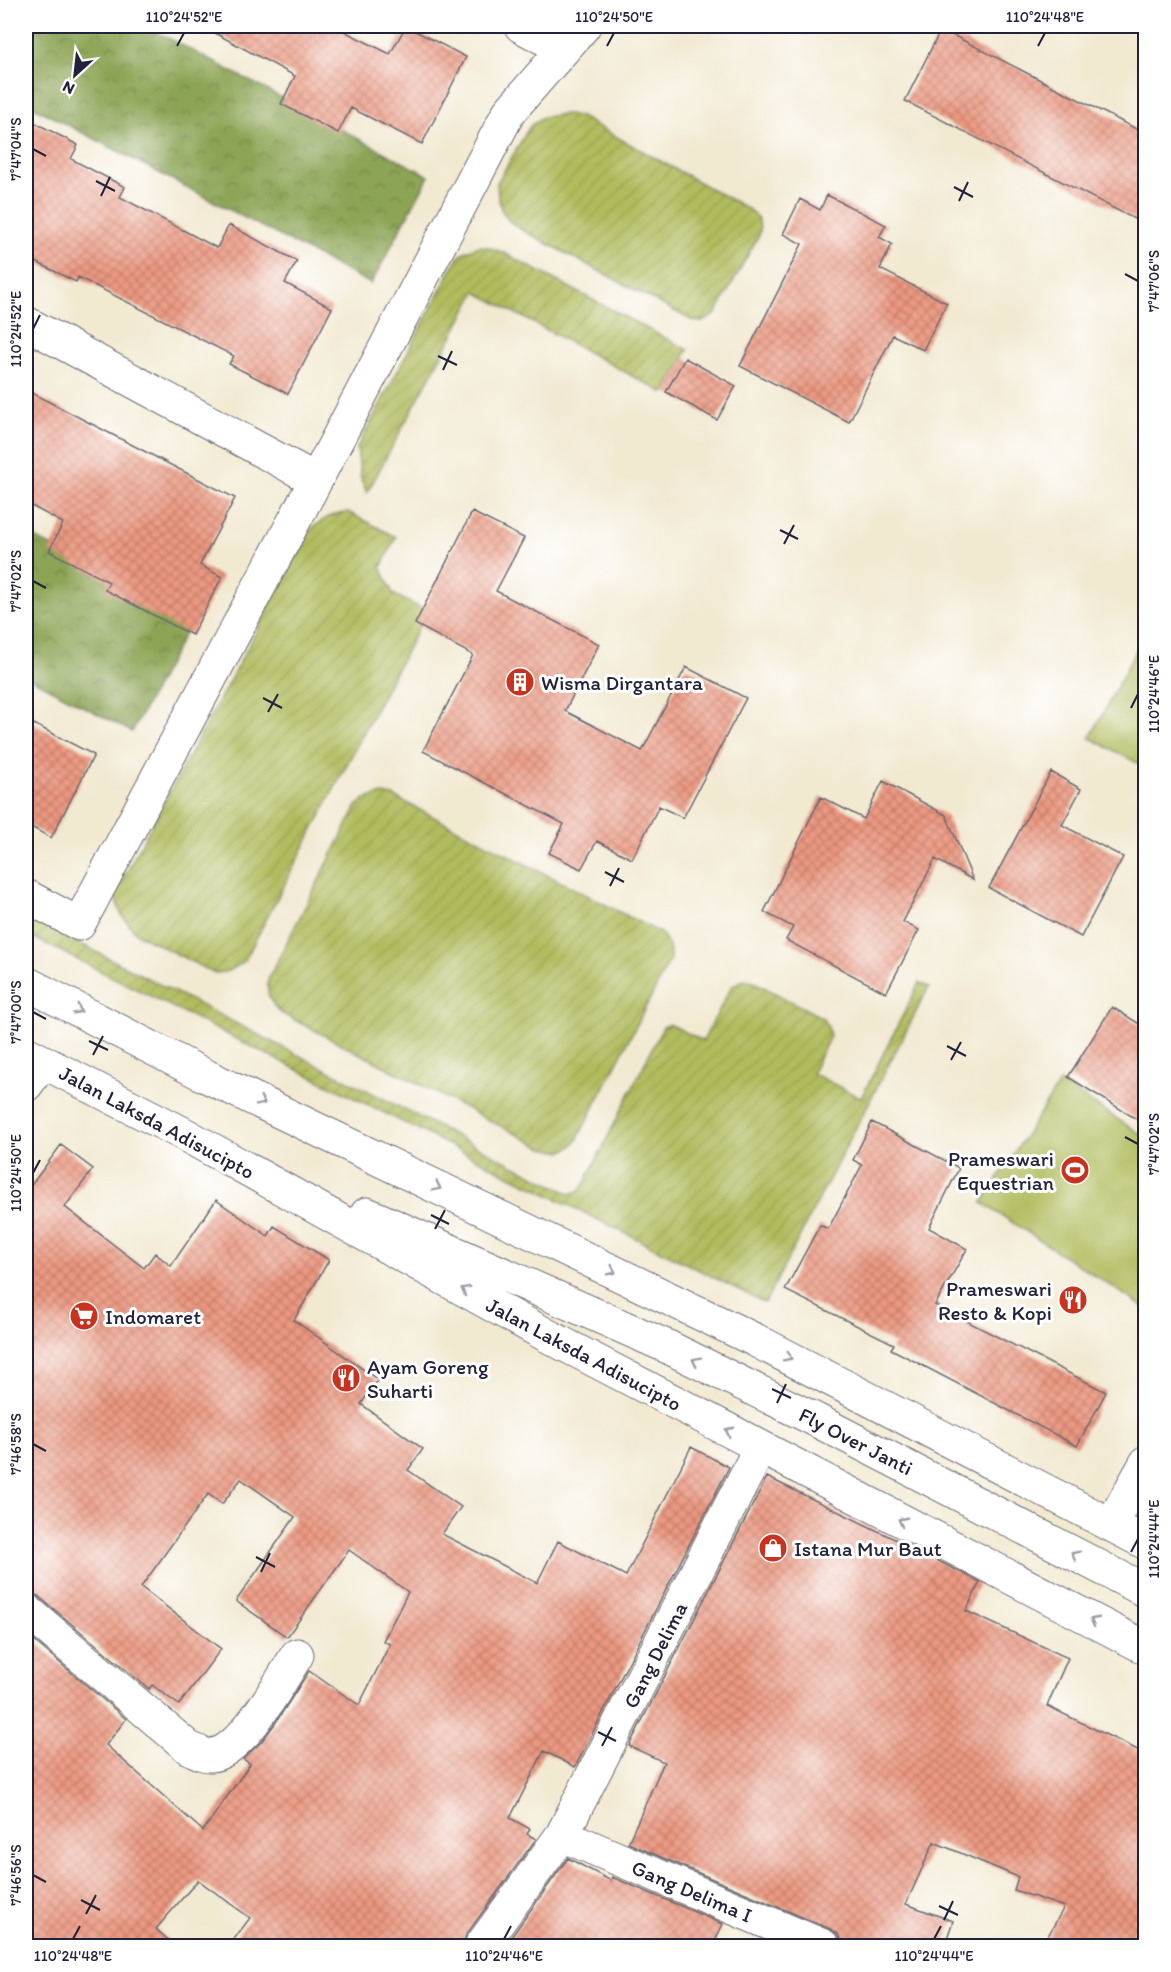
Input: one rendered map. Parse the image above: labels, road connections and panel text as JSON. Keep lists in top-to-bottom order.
{
  "streets": {
    "main road": [
      "Jalan Laksda Adisucipto",
      "Fly Over Janti",
      "Gang Delima",
      "Gang Delima I"
    ]
  },
  "crossings": [
    ["Jalan Laksda Adisucipto", "Fly Over Janti"],
    ["Jalan Laksda Adisucipto", "Gang Delima"],
    ["Gang Delima", "Gang Delima I"]
  ],
  "places": {
    "building": ["Wisma Dirgantara"],
    "sports": ["Prameswari Equestrian"],
    "restaurant": ["Prameswari Resto & Kopi", "Ayam Goreng Suharti"],
    "supermarket": ["Indomaret"],
    "shop": ["Istana Mur Baut"]
  },
  "north": "bottom left",
  "coordinates": [
    "110°24'52\"E",
    "110°24'50\"E",
    "110°24'48\"E",
    "7°47'04\"S",
    "7°47'06\"S",
    "7°47'02\"S",
    "110°24'46\"E",
    "7°47'00\"S",
    "7°46'58\"S",
    "110°24'44\"E",
    "7°46'56\"S"
  ]
}
